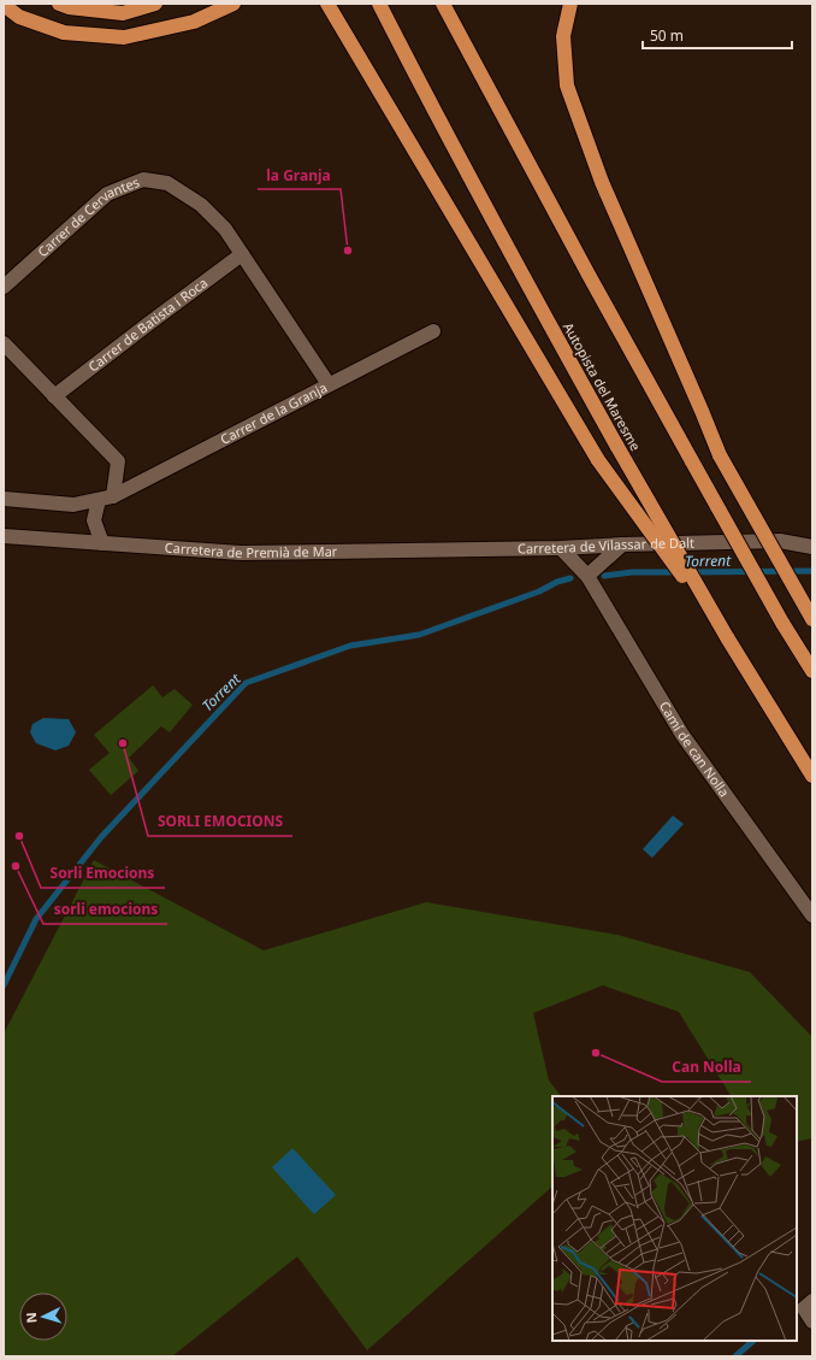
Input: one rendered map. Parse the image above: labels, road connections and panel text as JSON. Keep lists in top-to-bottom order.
{
  "streets": {
    "highway": ["Autopista del Maresme"],
    "street": [
      "Carrer de Cervantes",
      "Carrer de Batista i Roca",
      "Carrer de la Granja",
      "Carretera de Vilassar de Dalt",
      "Carretera de Premià de Mar",
      "Camí de can Nolla"
    ]
  },
  "crossings": [
    ["Carrer de Cervantes", "Carrer de Batista i Roca"],
    ["Carrer de Cervantes", "Carrer de la Granja"],
    ["Carretera de Vilassar de Dalt", "Carretera de Premià de Mar"],
    ["Carretera de Vilassar de Dalt", "Camí de can Nolla"]
  ],
  "water": ["Torrent"],
  "places": [
    "la Granja",
    "SORLI EMOCIONS",
    "Sorli Emocions",
    "sorli emocions",
    "Can Nolla"
  ],
  "scale_bar": "50 m",
  "north": "left"
}
